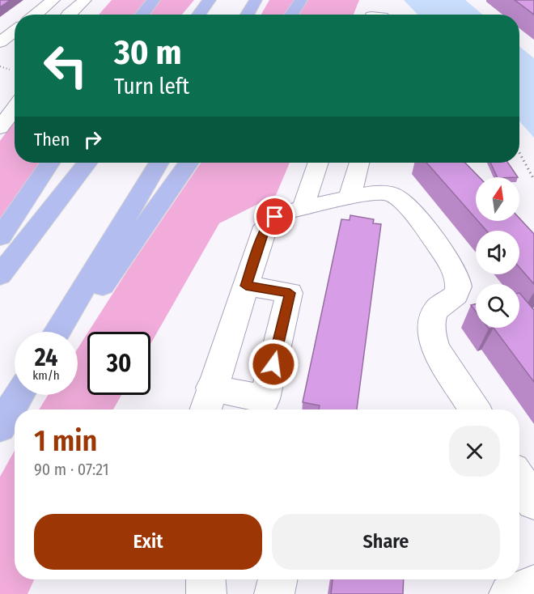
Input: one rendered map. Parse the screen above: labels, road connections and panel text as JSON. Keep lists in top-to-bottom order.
{
  "north": "top",
  "page": {
    "turn": ["30 m", "Turn left"],
    "then": "Then",
    "speed": "24 km/h",
    "limit": "30",
    "heading": ["1 min", "90 m · 07:21"],
    "buttons": ["Exit", "Share"]
  }
}
